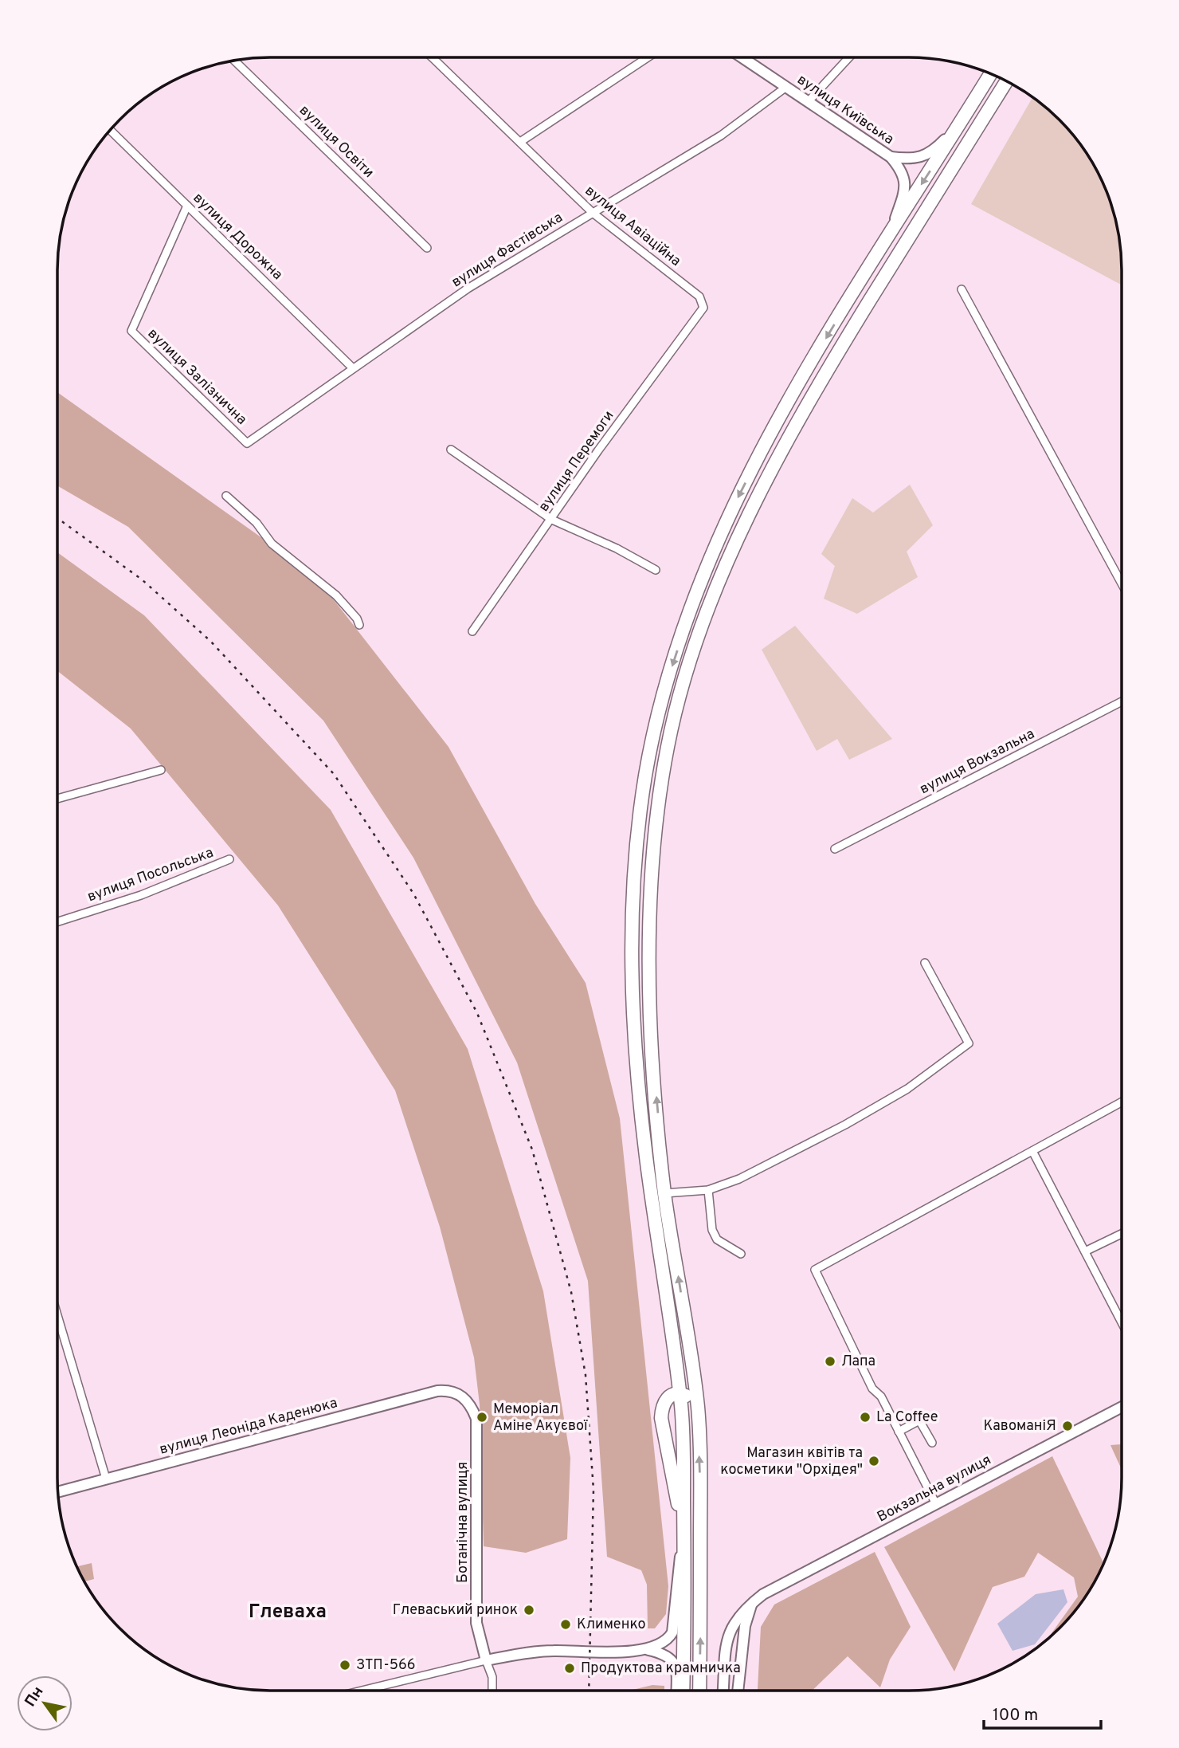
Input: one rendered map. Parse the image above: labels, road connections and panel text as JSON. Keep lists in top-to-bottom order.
{
  "streets": {
    "street": [
      "вулиця Київська",
      "вулиця Освіти",
      "вулиця Авіаційна",
      "вулиця Дорожна",
      "вулиця Фастівська",
      "вулиця Залізнична",
      "вулиця Перемоги",
      "вулиця Вокзальна",
      "вулиця Посольська",
      "вулиця Леоніда Каденюка",
      "Вокзальна вулиця",
      "Ботанічна вулиця"
    ]
  },
  "crossings": [
    ["вулиця Київська", "вулиця Фастівська"],
    ["вулиця Авіаційна", "вулиця Фастівська"],
    ["вулиця Авіаційна", "вулиця Перемоги"],
    ["вулиця Дорожна", "вулиця Фастівська"],
    ["вулиця Дорожна", "вулиця Залізнична"],
    ["вулиця Фастівська", "вулиця Залізнична"],
    ["вулиця Леоніда Каденюка", "Ботанічна вулиця"]
  ],
  "districts": ["Глеваха"],
  "places": [
    "Лапа",
    "Меморіал Аміне Акуєвої",
    "La Coffee",
    "КавоманіЯ",
    "Магазин квітів та косметики \"Орхідея\"",
    "Глеваський ринок",
    "Клименко",
    "ЗТП-566",
    "Продуктова крамничка"
  ],
  "scale_bar": "100 m",
  "north": "top left"
}
